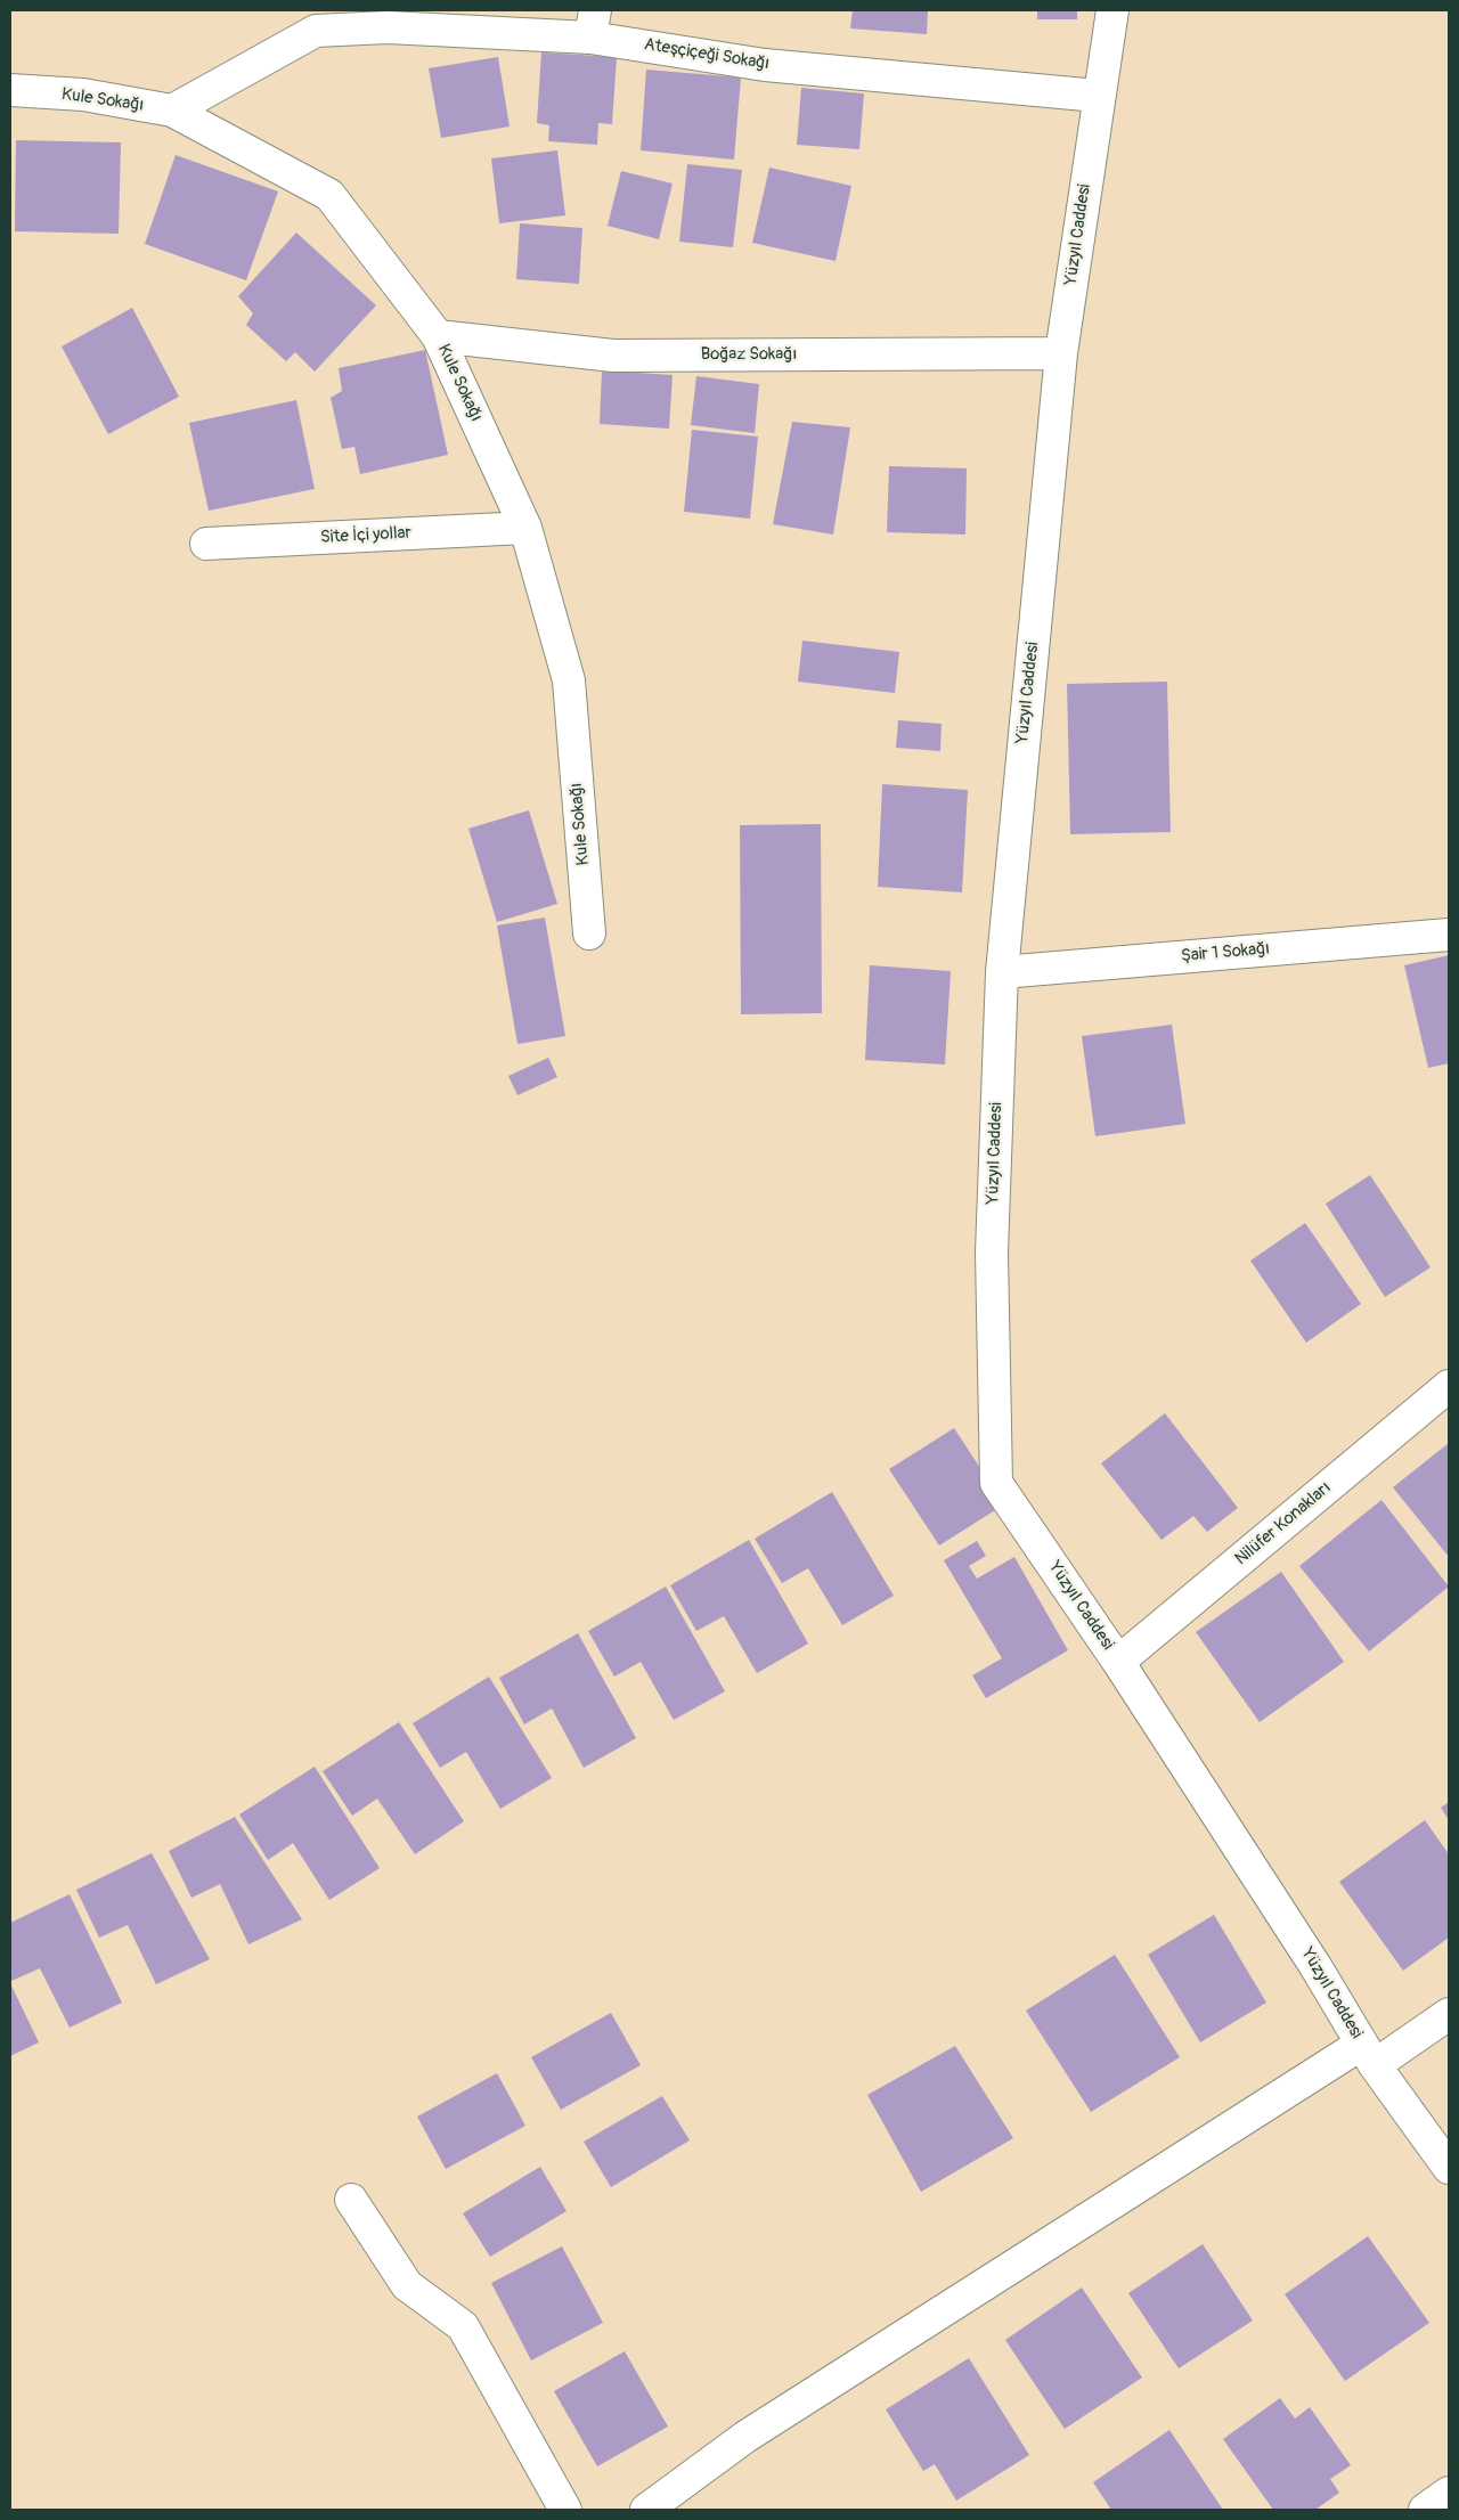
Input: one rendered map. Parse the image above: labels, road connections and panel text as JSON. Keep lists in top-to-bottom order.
{
  "streets": {
    "street": [
      "Ateşçiçeği Sokağı",
      "Kule Sokağı",
      "Yüzyıl Caddesi",
      "Boğaz Sokağı",
      "Site İçi yollar",
      "Şair 1 Sokağı",
      "Nilüfer Konakları"
    ]
  },
  "crossings": [
    ["Ateşçiçeği Sokağı", "Yüzyıl Caddesi"],
    ["Kule Sokağı", "Boğaz Sokağı"],
    ["Kule Sokağı", "Site İçi yollar"],
    ["Yüzyıl Caddesi", "Boğaz Sokağı"],
    ["Yüzyıl Caddesi", "Şair 1 Sokağı"],
    ["Yüzyıl Caddesi", "Nilüfer Konakları"]
  ]
}
